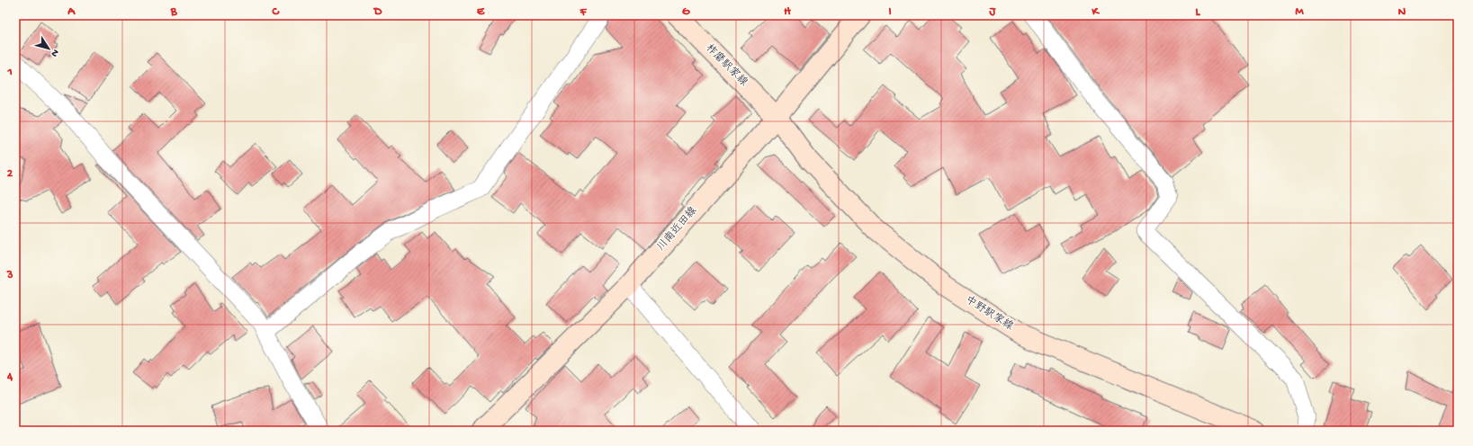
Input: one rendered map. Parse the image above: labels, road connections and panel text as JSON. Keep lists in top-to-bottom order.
{
  "streets": {
    "main road": ["柞磨駅家線", "川南近田線", "中野駅家線"]
  },
  "crossings": [
    ["柞磨駅家線", "川南近田線"],
    ["柞磨駅家線", "中野駅家線"],
    ["川南近田線", "中野駅家線"]
  ],
  "north": "bottom right",
  "grid": {
    "columns": [
      "A",
      "B",
      "C",
      "D",
      "E",
      "F",
      "G",
      "H",
      "I",
      "J",
      "K",
      "L",
      "M",
      "N"
    ],
    "rows": [
      "1",
      "2",
      "3",
      "4"
    ]
  }
}
